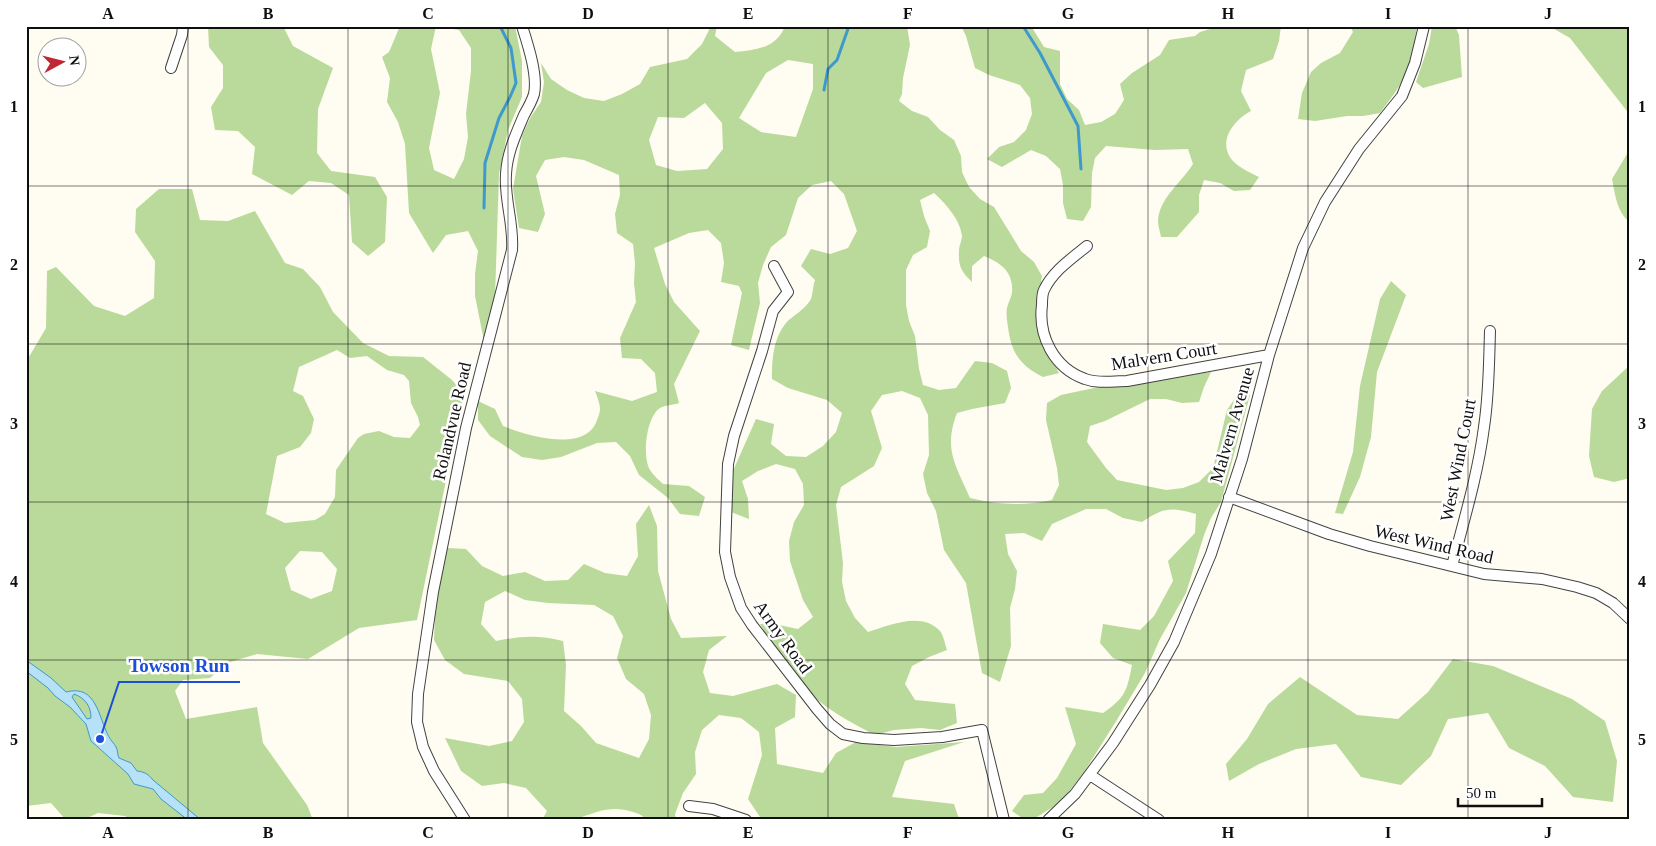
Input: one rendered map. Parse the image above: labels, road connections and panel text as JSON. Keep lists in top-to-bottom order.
{
  "streets": {
    "street": [
      "Malvern Court",
      "Rolandvue Road",
      "Malvern Avenue",
      "West Wind Court",
      "West Wind Road",
      "Army Road"
    ]
  },
  "crossings": [
    ["Malvern Court", "Malvern Avenue"],
    ["Malvern Avenue", "West Wind Road"],
    ["West Wind Court", "West Wind Road"]
  ],
  "places": ["Towson Run"],
  "scale_bar": "50 m",
  "north": "right",
  "grid": {
    "columns": [
      "A",
      "B",
      "C",
      "D",
      "E",
      "F",
      "G",
      "H",
      "I",
      "J"
    ],
    "rows": [
      "1",
      "2",
      "3",
      "4",
      "5"
    ]
  }
}
